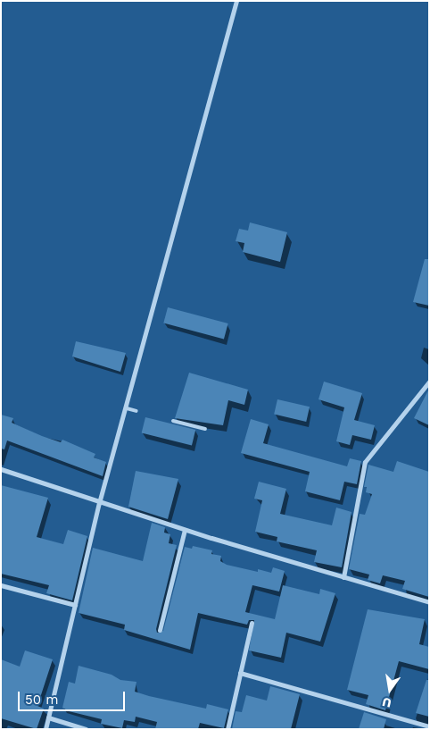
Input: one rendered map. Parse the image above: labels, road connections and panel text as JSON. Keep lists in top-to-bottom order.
{
  "scale_bar": "50 m",
  "north": "bottom"
}
